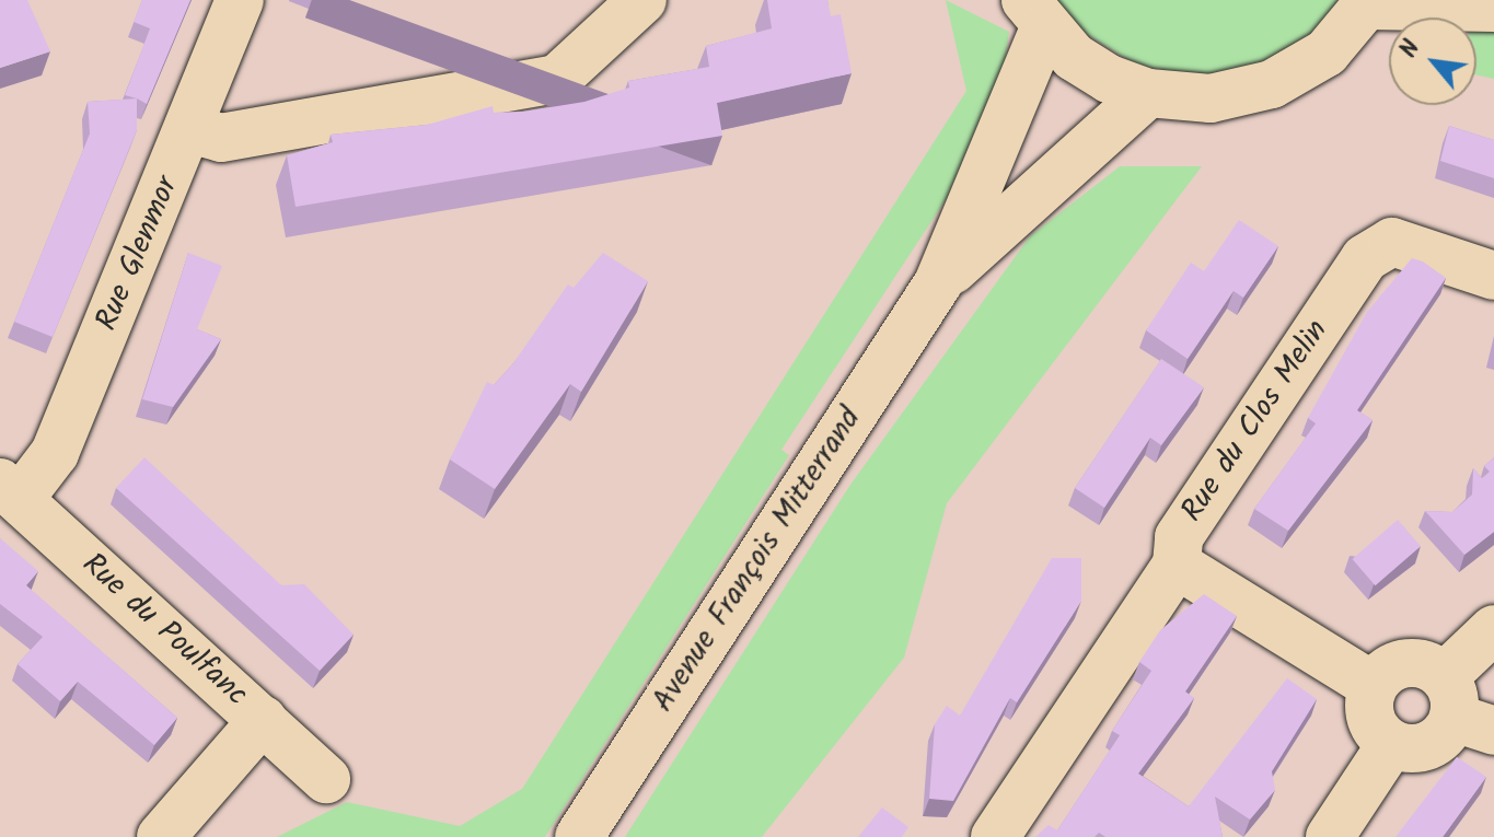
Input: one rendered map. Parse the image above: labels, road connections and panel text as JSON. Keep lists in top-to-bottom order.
{
  "streets": {
    "street": [
      "Rue Glenmor",
      "Rue du Clos Melin",
      "Avenue François Mitterrand",
      "Rue du Poulfanc"
    ]
  },
  "crossings": [
    ["Rue Glenmor", "Rue du Poulfanc"]
  ],
  "north": "top left"
}
